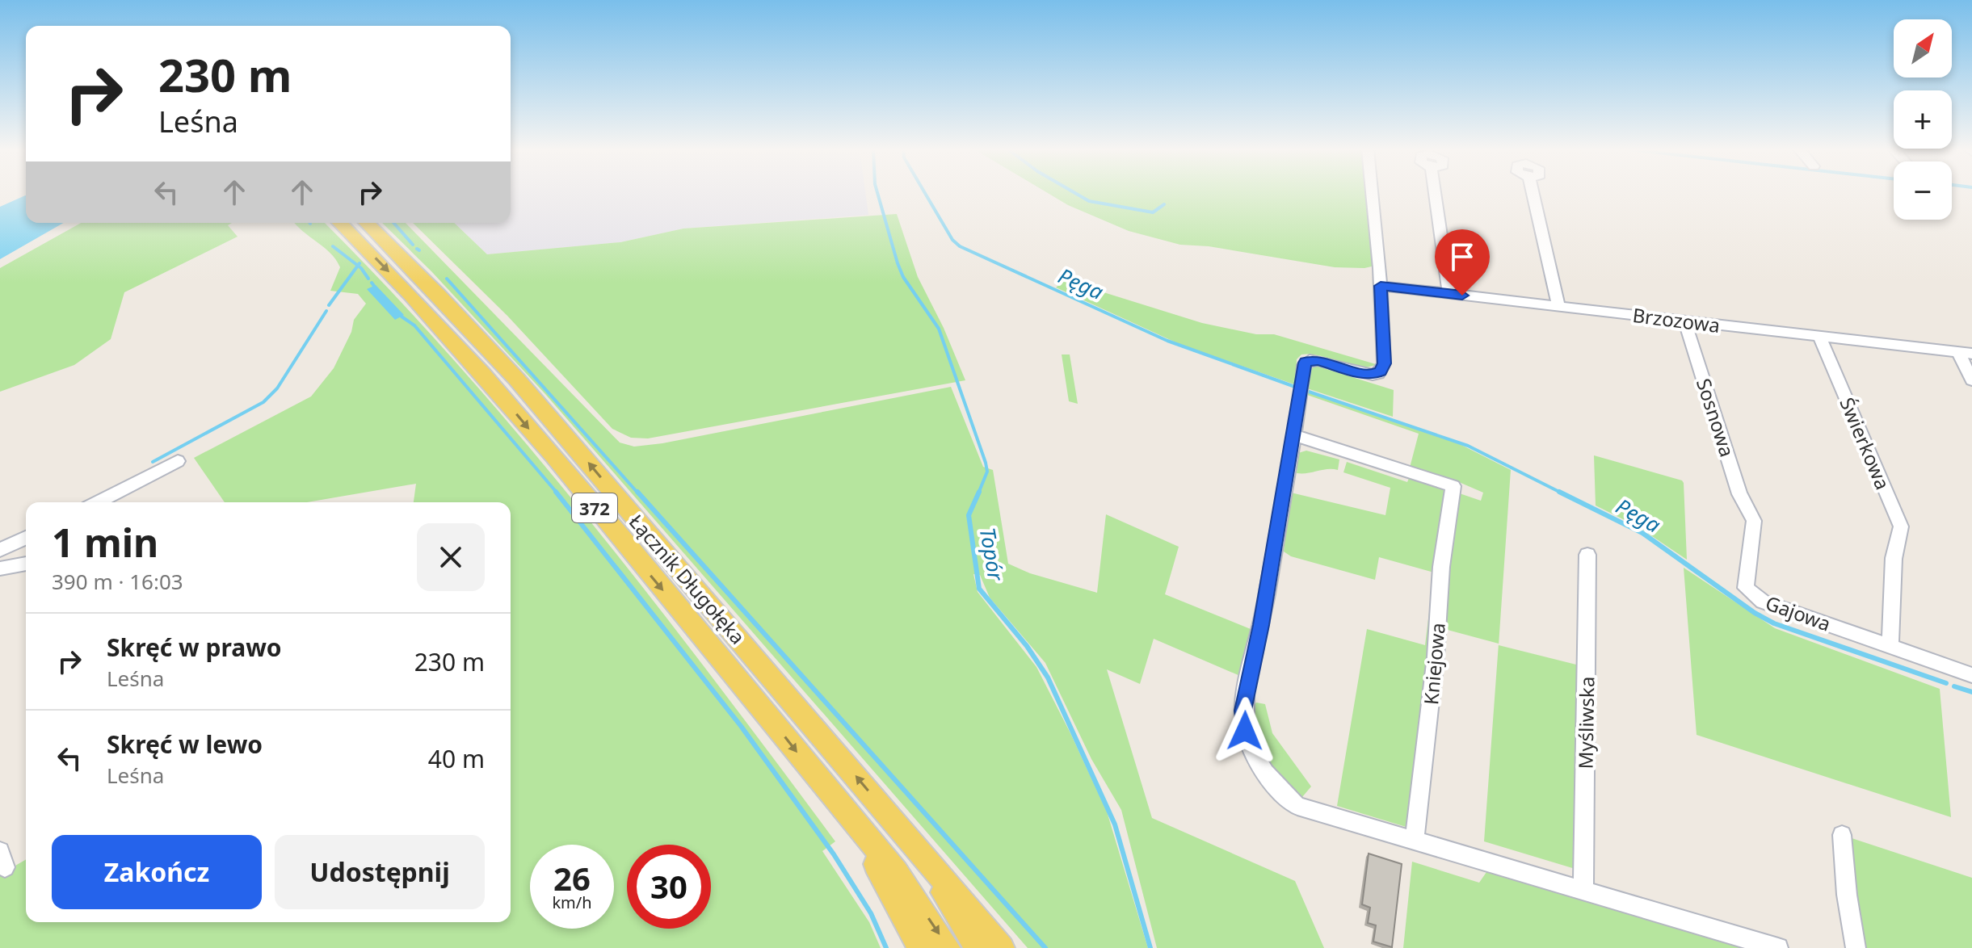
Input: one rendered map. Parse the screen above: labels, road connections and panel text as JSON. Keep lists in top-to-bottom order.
{
  "streets": {
    "main road": ["372", "Łącznik Długołęka"],
    "street": [
      "Brzozowa",
      "Sosnowa",
      "Świerkowa",
      "Gajowa",
      "Kniejowa",
      "Myśliwska"
    ]
  },
  "crossings": [
    ["Brzozowa", "Sosnowa"],
    ["Brzozowa", "Świerkowa"],
    ["Sosnowa", "Gajowa"],
    ["Świerkowa", "Gajowa"],
    ["372", "Łącznik Długołęka"]
  ],
  "water": ["Pęga", "Topór"],
  "north": "top right",
  "page": {
    "map_buttons": ["+", "−"],
    "turn": ["230 m", "Leśna"],
    "heading": ["1 min", "390 m · 16:03"],
    "list": [
      {
        "name": "Skręć w prawo",
        "note": "Leśna",
        "value": "230 m"
      },
      {
        "name": "Skręć w lewo",
        "note": "Leśna",
        "value": "40 m"
      }
    ],
    "buttons": ["Zakończ", "Udostępnij"],
    "speed": "26 km/h",
    "limit": "30"
  }
}
